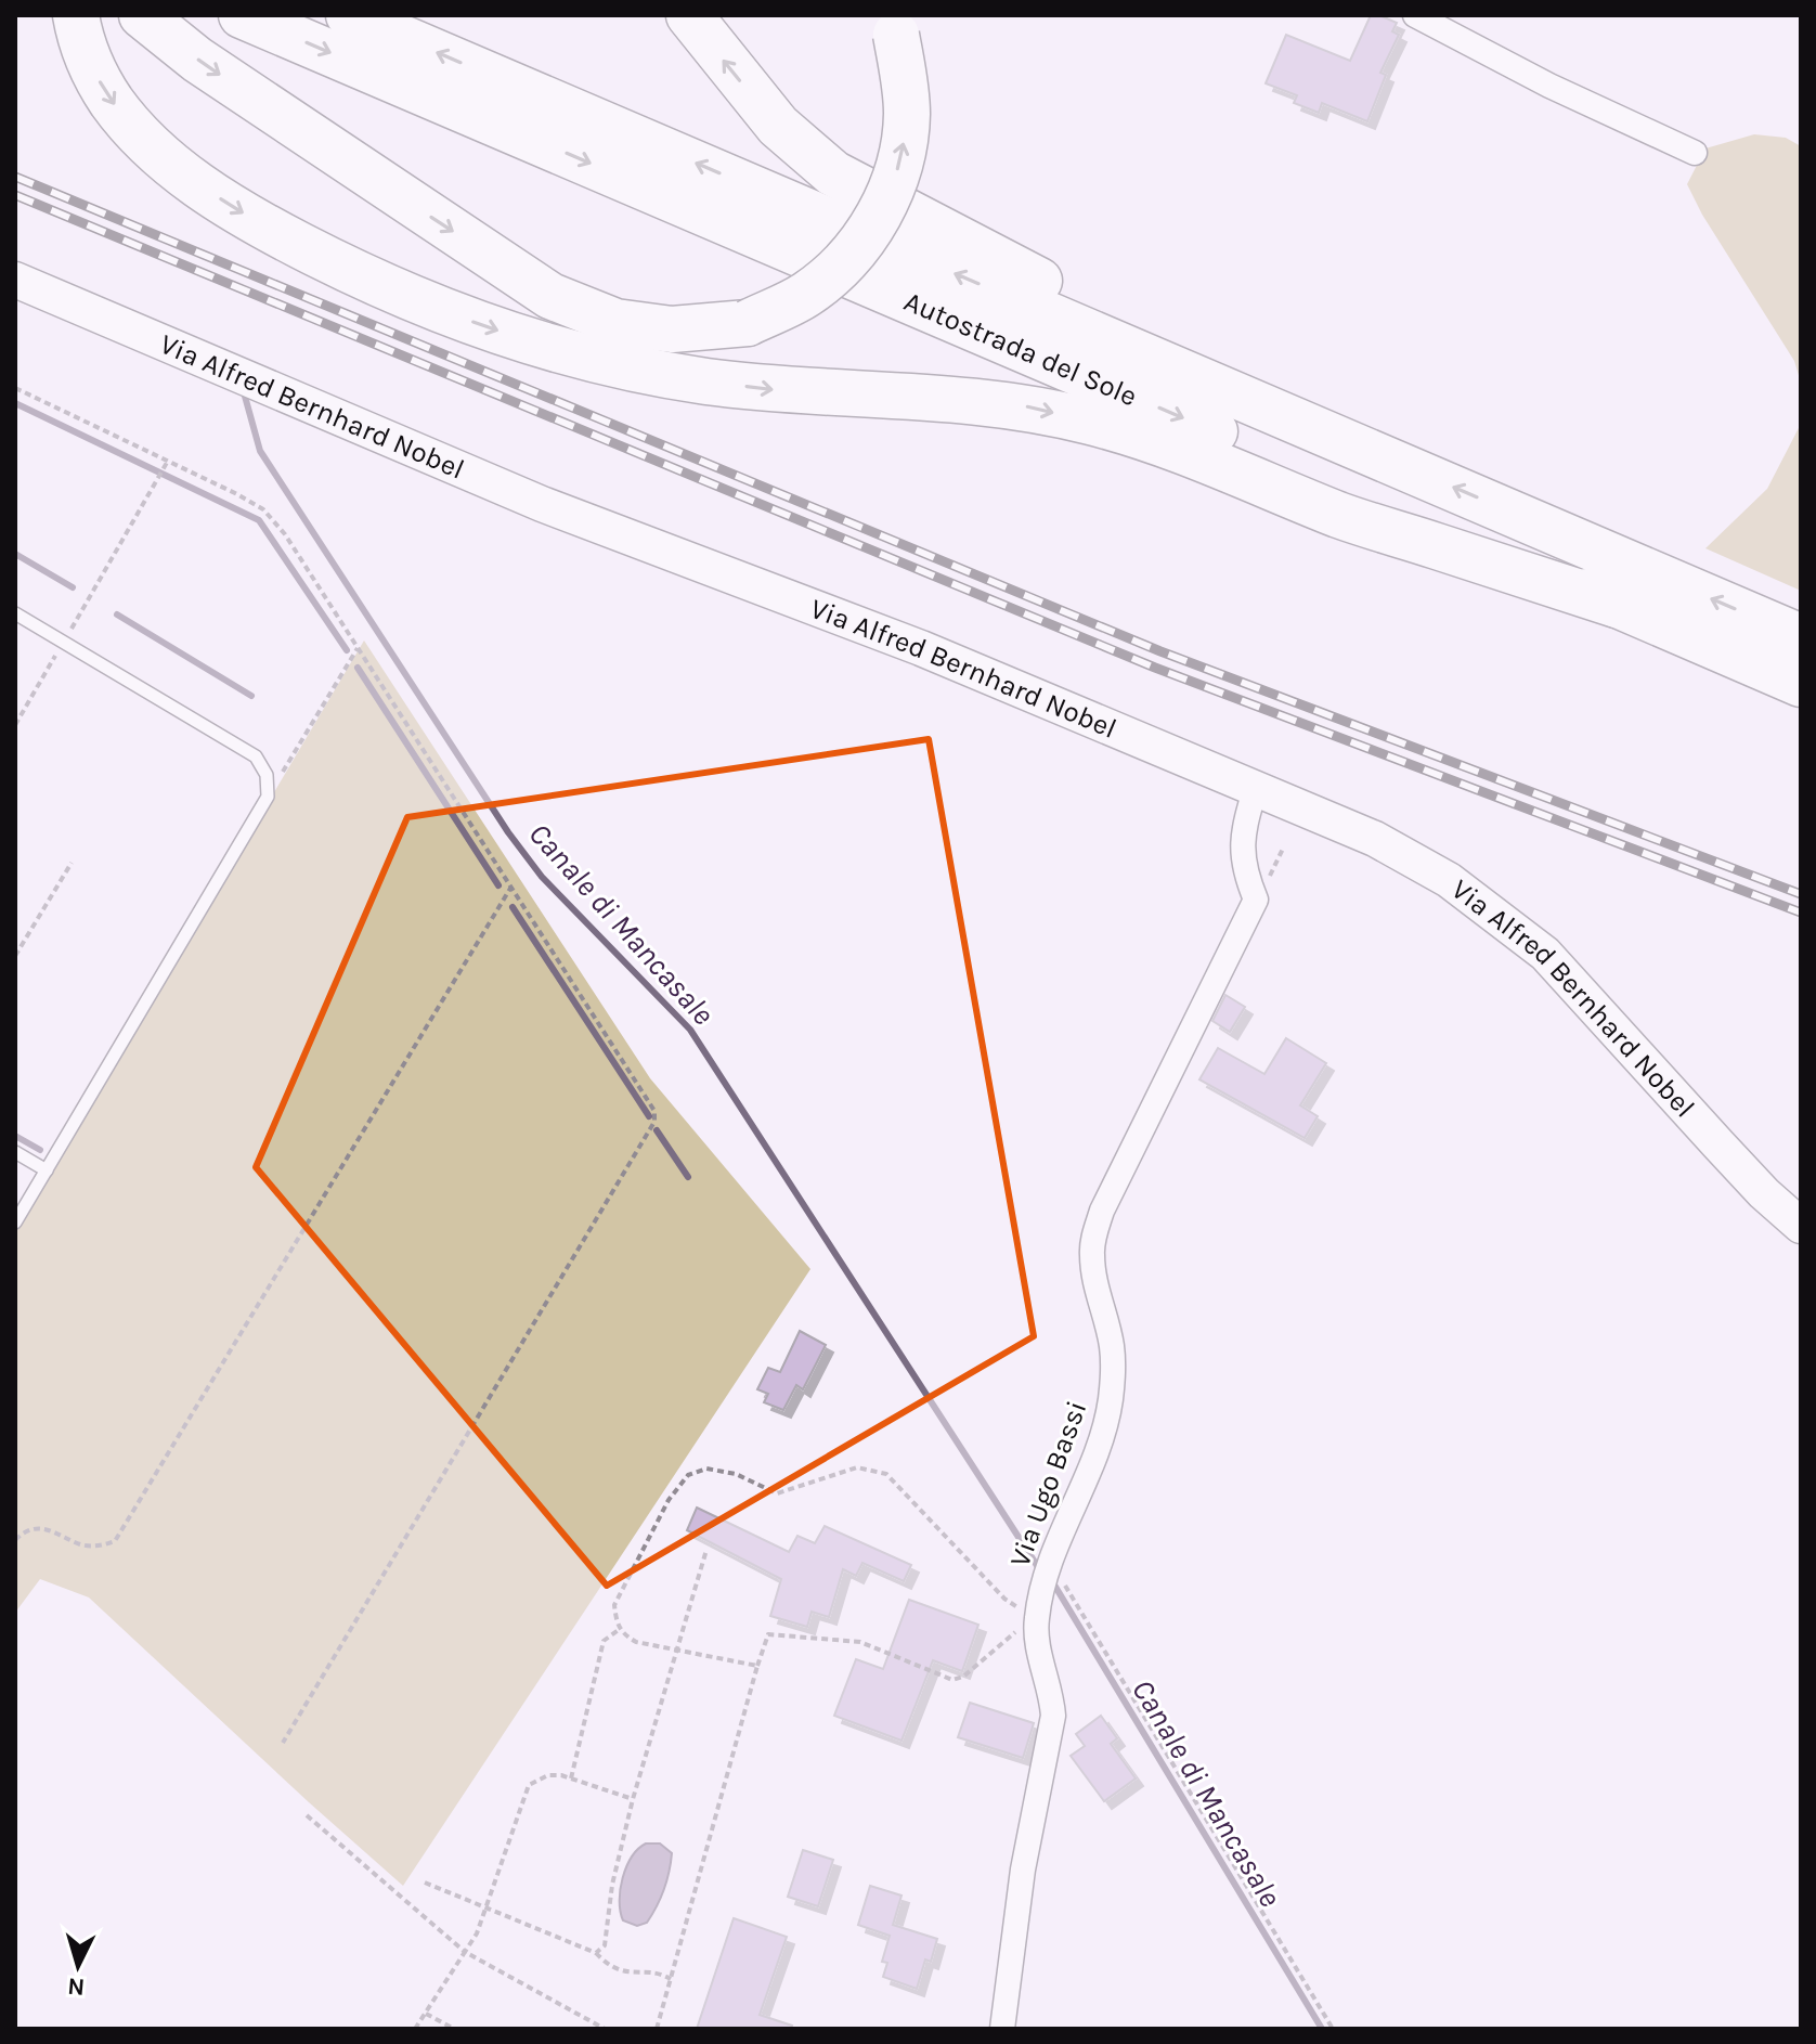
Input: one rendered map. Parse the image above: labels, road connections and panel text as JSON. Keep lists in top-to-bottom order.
{
  "streets": {
    "highway": ["Autostrada del Sole"],
    "street": ["Via Alfred Bernhard Nobel", "Via Ugo Bassi"]
  },
  "crossings": [
    ["Via Alfred Bernhard Nobel", "Via Ugo Bassi"]
  ],
  "water": ["Canale di Mancasale"],
  "north": "bottom"
}
